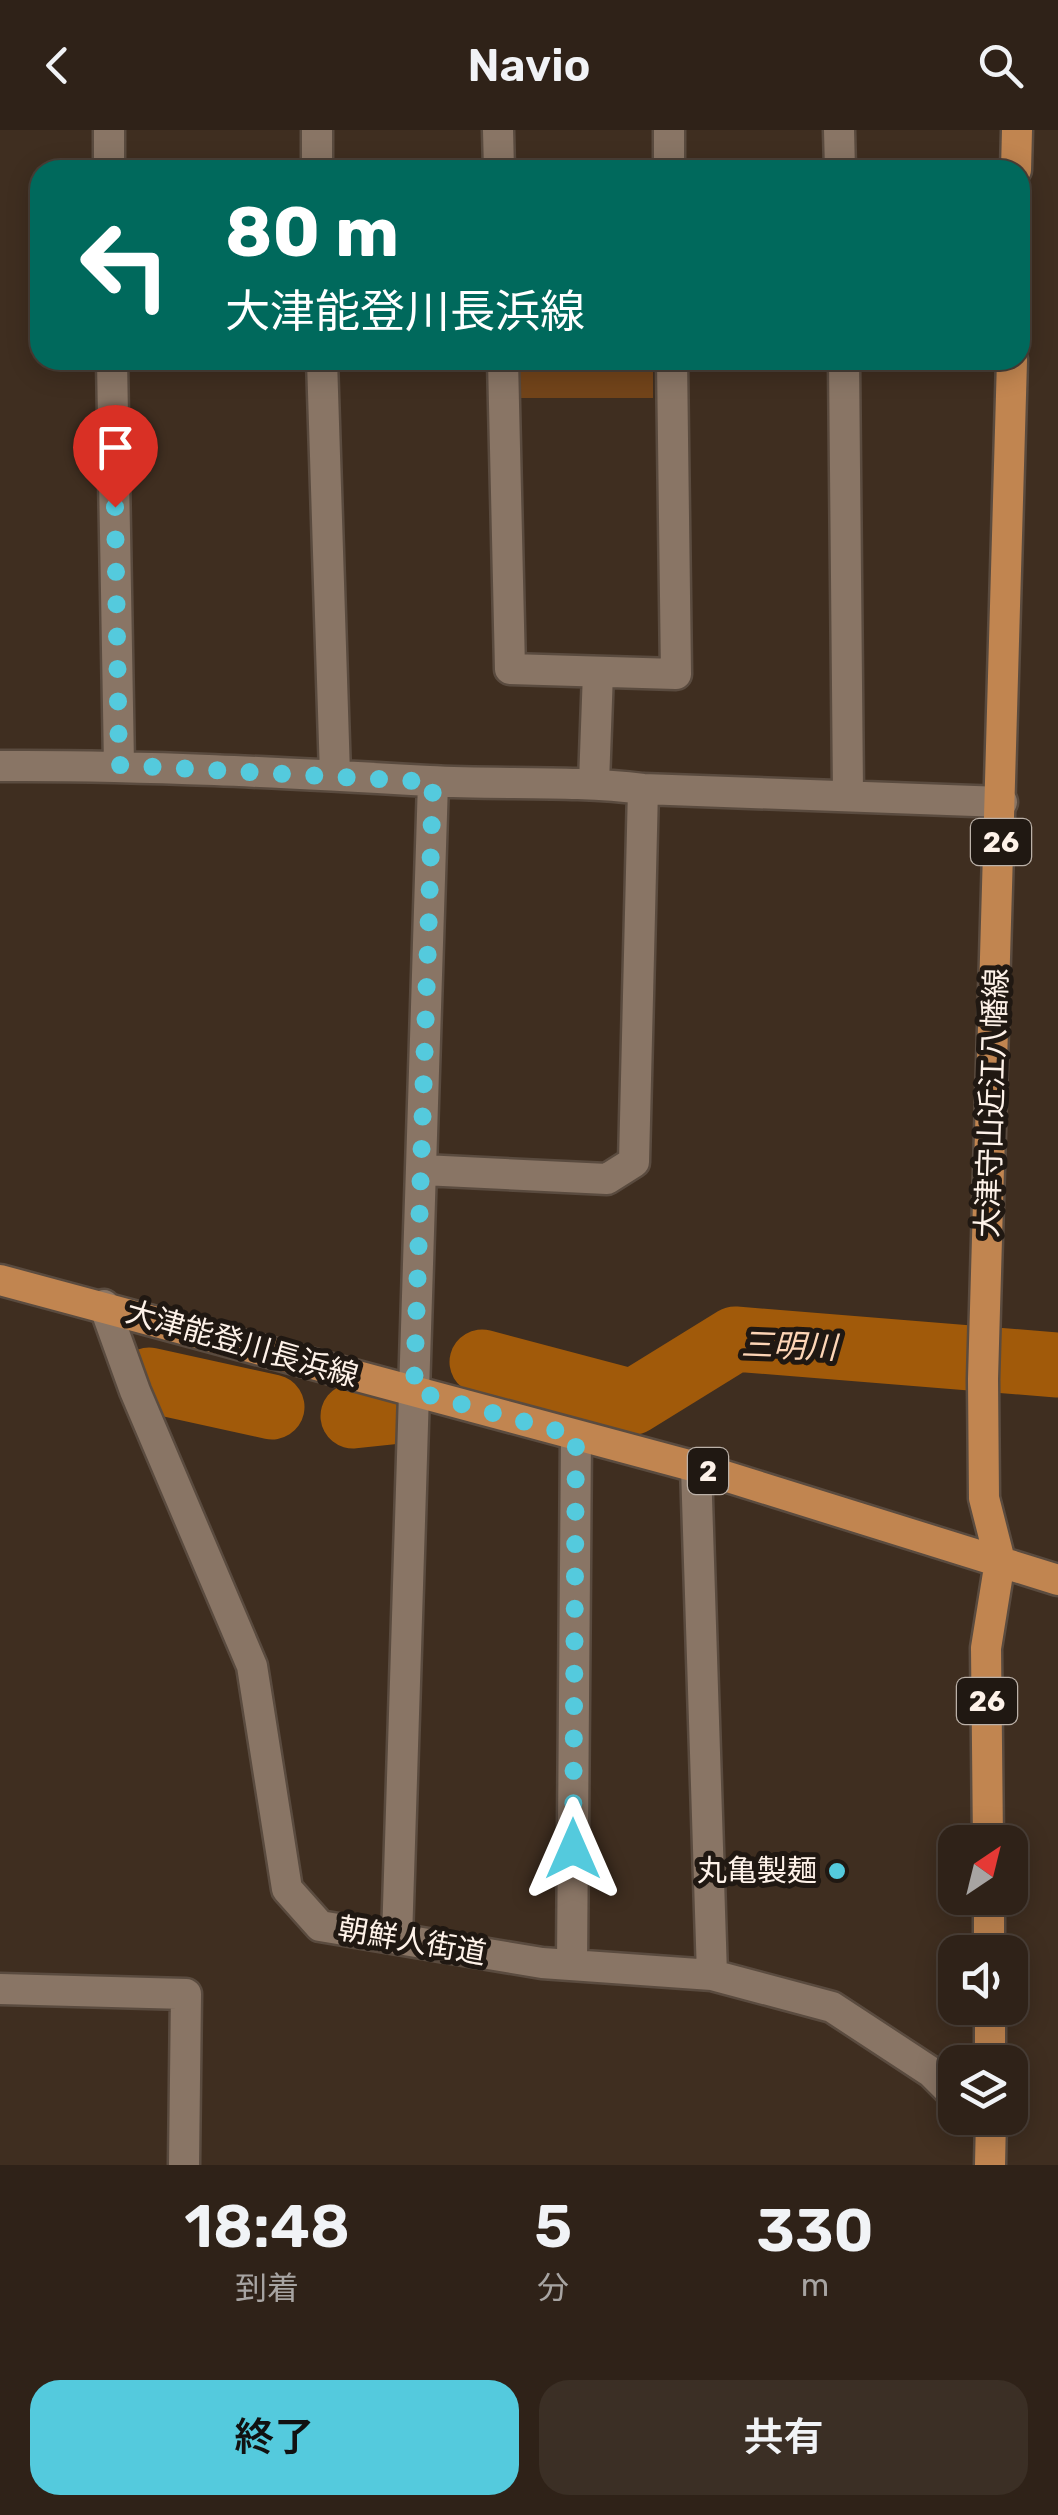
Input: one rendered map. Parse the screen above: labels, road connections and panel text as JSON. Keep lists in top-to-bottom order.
{
  "streets": {
    "main road": [
      "26",
      "大津守山近江八幡線",
      "大津能登川長浜線",
      "2"
    ],
    "street": ["朝鮮人街道"]
  },
  "crossings": [
    ["大津守山近江八幡線", "大津能登川長浜線"],
    ["大津能登川長浜線", "朝鮮人街道"]
  ],
  "water": ["三明川"],
  "places": ["丸亀製麺"],
  "north": "top right",
  "page": {
    "header": "Navio",
    "turn": ["80 m", "大津能登川長浜線"],
    "eta": [
      "18:48",
      "到着",
      "5",
      "分",
      "330",
      "m"
    ],
    "buttons": ["終了", "共有"]
  }
}
